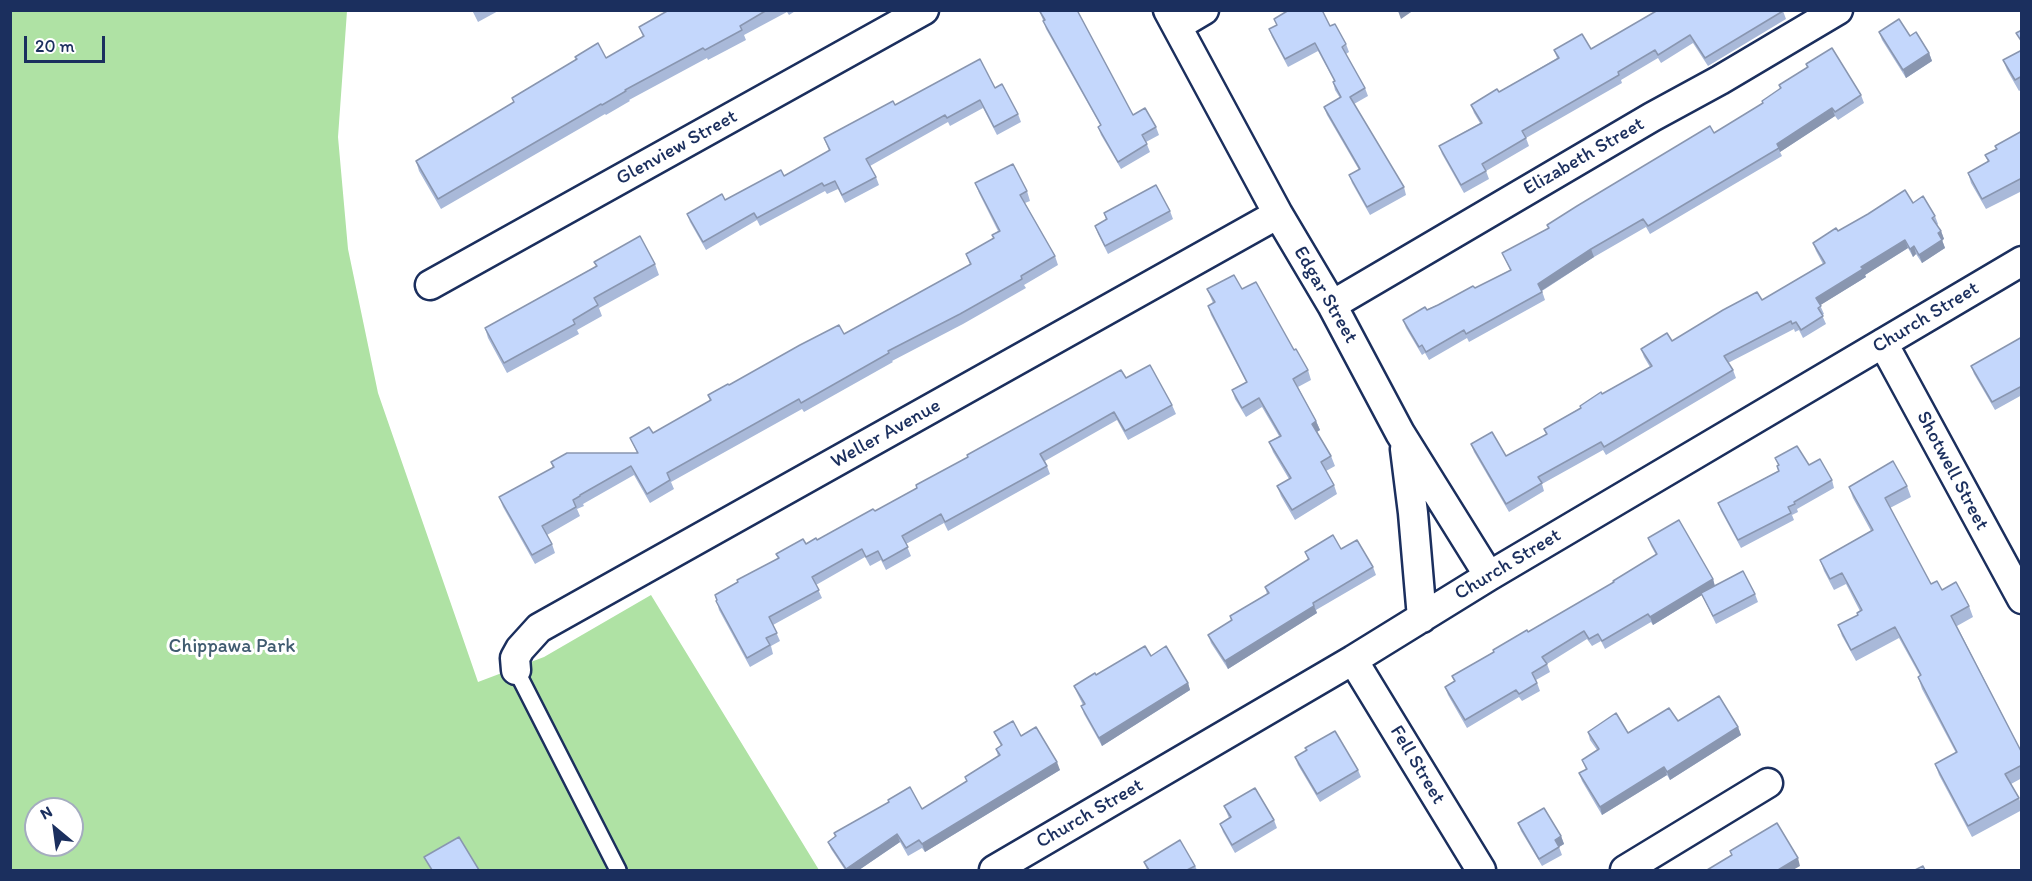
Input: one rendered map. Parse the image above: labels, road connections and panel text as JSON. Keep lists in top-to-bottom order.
{
  "streets": {
    "street": [
      "Glenview Street",
      "Elizabeth Street",
      "Edgar Street",
      "Church Street",
      "Weller Avenue",
      "Shotwell Street",
      "Fell Street"
    ]
  },
  "crossings": [
    ["Elizabeth Street", "Edgar Street"],
    ["Edgar Street", "Church Street"],
    ["Edgar Street", "Weller Avenue"],
    ["Church Street", "Shotwell Street"],
    ["Church Street", "Fell Street"]
  ],
  "parks": ["Chippawa Park"],
  "scale_bar": "20 m",
  "north": "top left"
}
